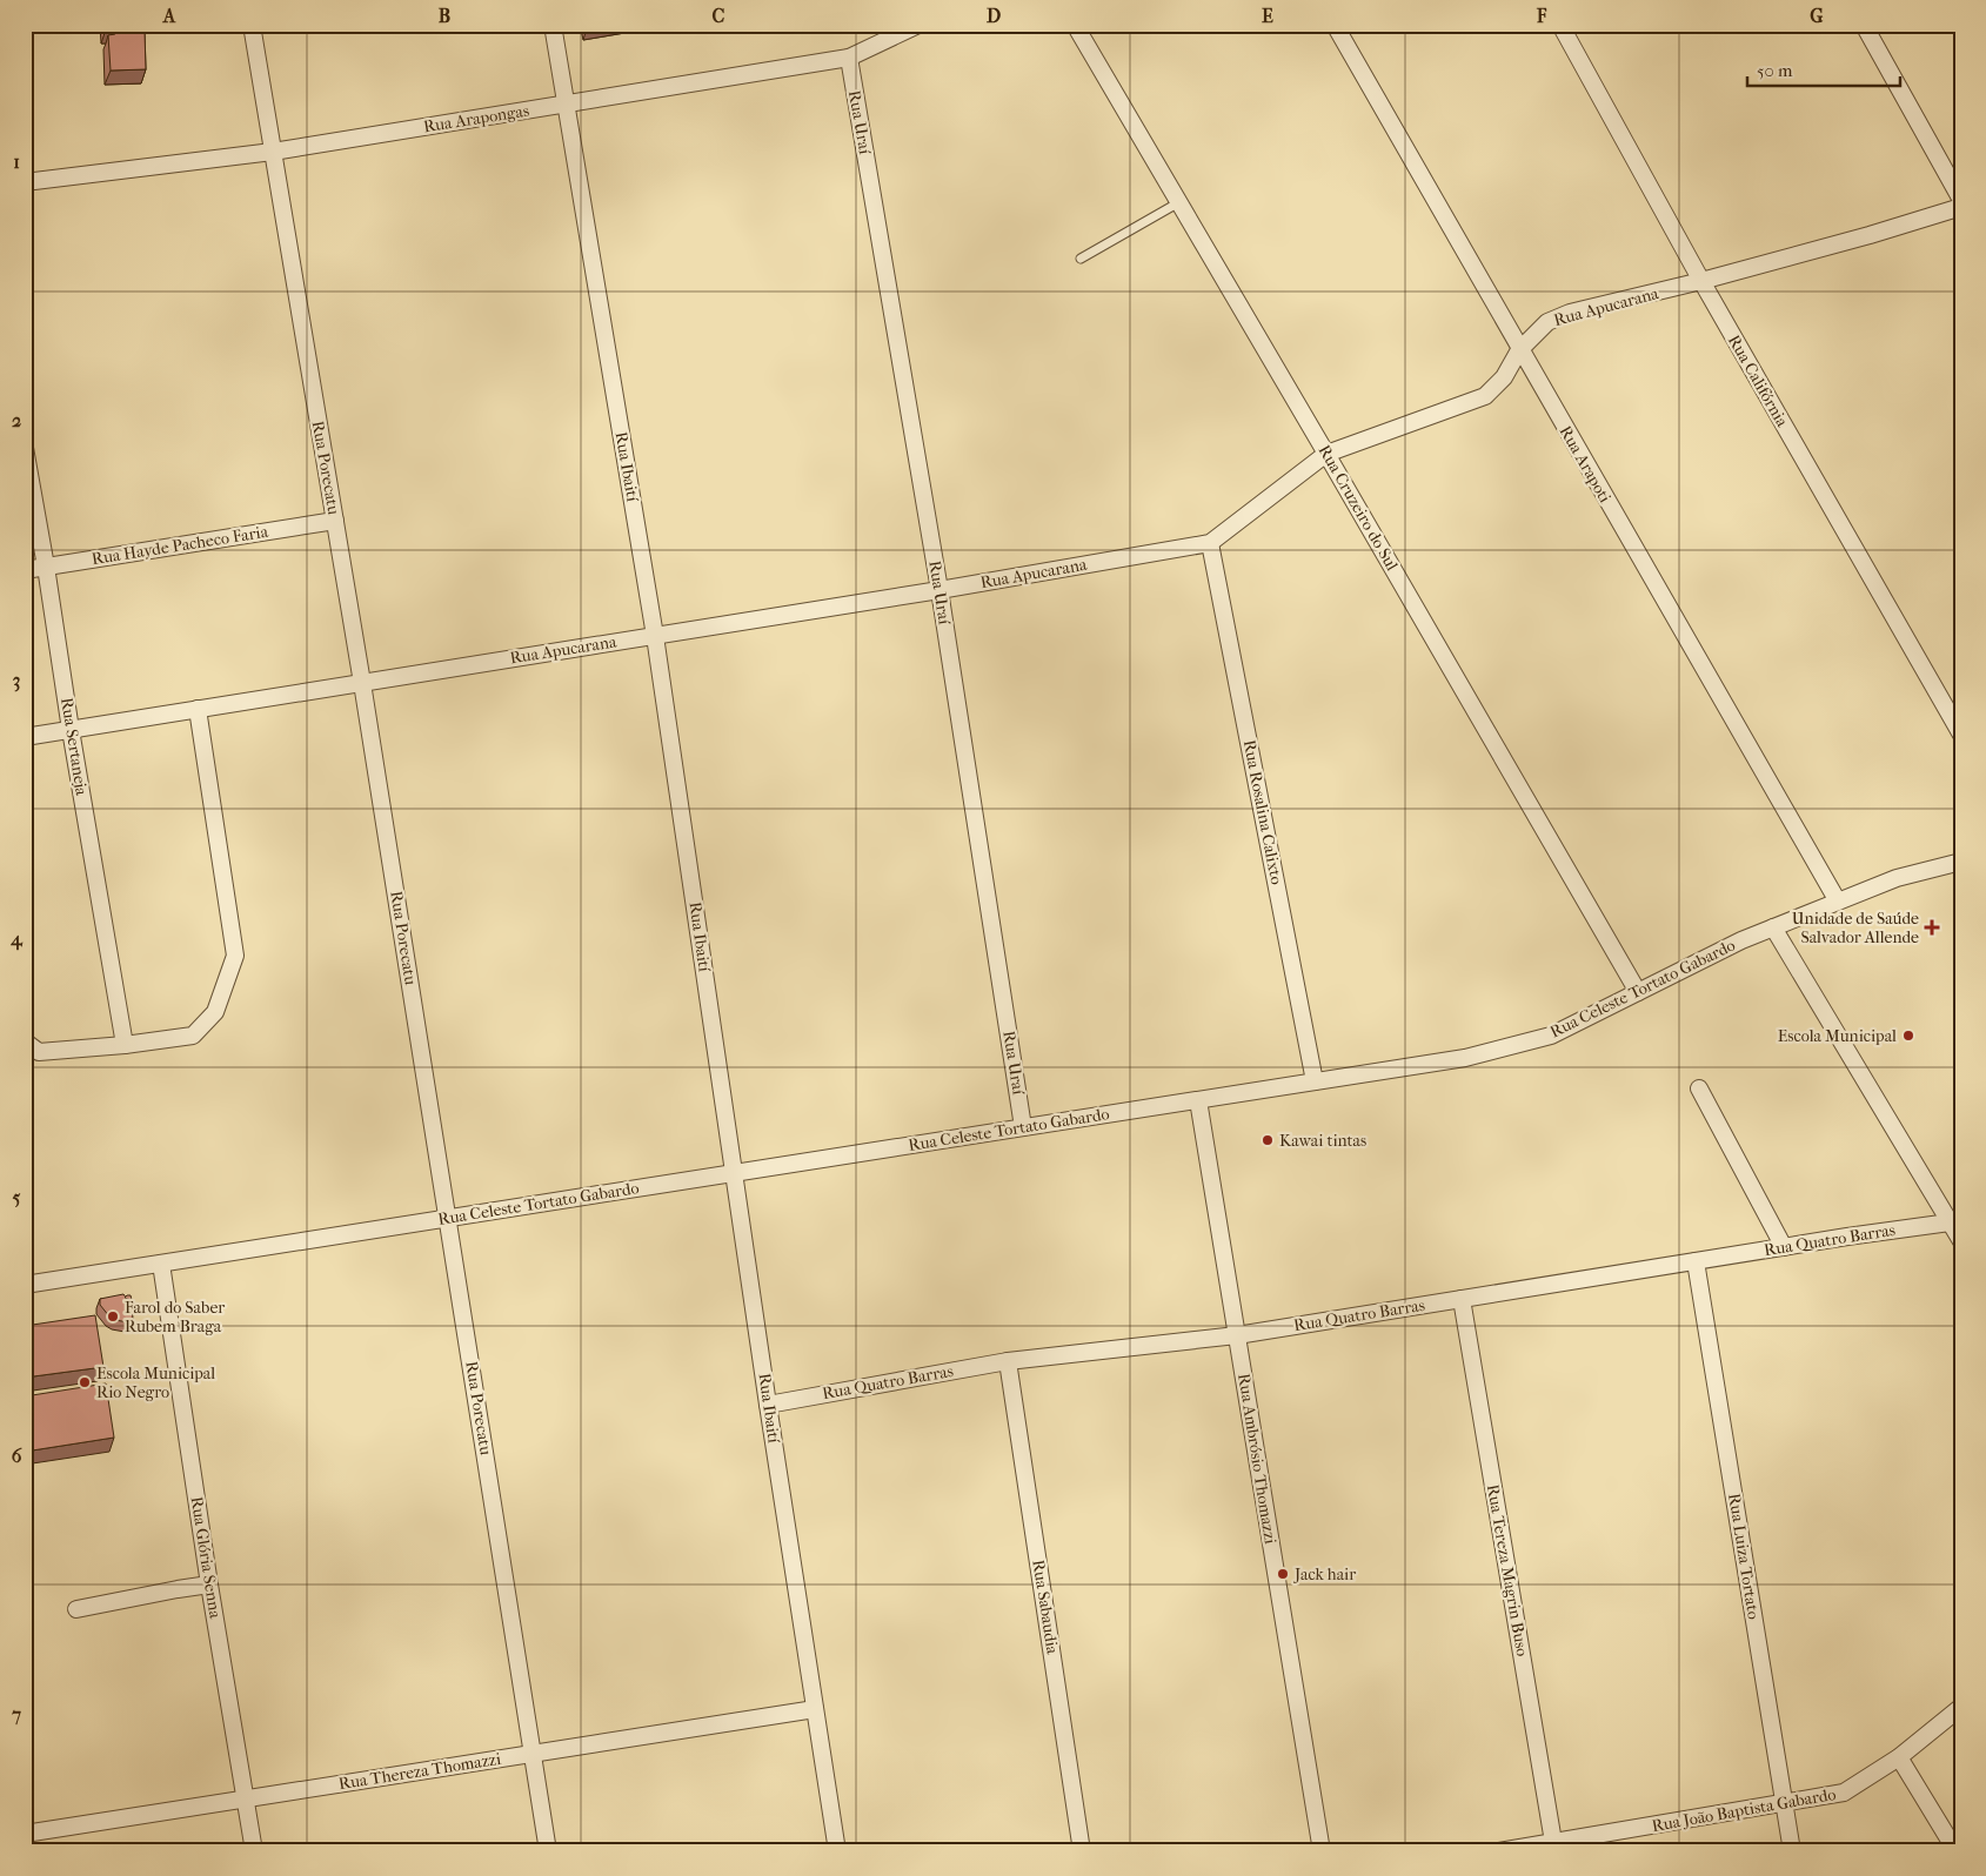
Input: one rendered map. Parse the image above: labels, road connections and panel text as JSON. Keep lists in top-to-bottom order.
{
  "streets": {
    "street": [
      "Rua Arapongas",
      "Rua Uraí",
      "Rua Apucarana",
      "Rua Califórnia",
      "Rua Arapoti",
      "Rua Ibaití",
      "Rua Porecatu",
      "Rua Cruzeiro do Sul",
      "Rua Hayde Pacheco Faria",
      "Rua Sertaneja",
      "Rua Rosalina Calixto",
      "Rua Celeste Tortato Gabardo",
      "Rua Quatro Barras",
      "Rua Ambrósio Thomazzi",
      "Rua Luiza Tortato",
      "Rua Glória Senna",
      "Rua Tereza Magrin Buso",
      "Rua Sabaudia",
      "Rua Thereza Thomazzi",
      "Rua João Baptista Gabardo"
    ]
  },
  "crossings": [
    ["Rua Arapongas", "Rua Uraí"],
    ["Rua Arapongas", "Rua Ibaití"],
    ["Rua Arapongas", "Rua Porecatu"],
    ["Rua Uraí", "Rua Apucarana"],
    ["Rua Uraí", "Rua Celeste Tortato Gabardo"],
    ["Rua Apucarana", "Rua Califórnia"],
    ["Rua Apucarana", "Rua Arapoti"],
    ["Rua Apucarana", "Rua Ibaití"],
    ["Rua Apucarana", "Rua Porecatu"],
    ["Rua Apucarana", "Rua Cruzeiro do Sul"],
    ["Rua Apucarana", "Rua Sertaneja"],
    ["Rua Apucarana", "Rua Rosalina Calixto"],
    ["Rua Arapoti", "Rua Celeste Tortato Gabardo"],
    ["Rua Ibaití", "Rua Celeste Tortato Gabardo"],
    ["Rua Ibaití", "Rua Quatro Barras"],
    ["Rua Ibaití", "Rua Thereza Thomazzi"],
    ["Rua Porecatu", "Rua Hayde Pacheco Faria"],
    ["Rua Porecatu", "Rua Celeste Tortato Gabardo"],
    ["Rua Porecatu", "Rua Thereza Thomazzi"],
    ["Rua Cruzeiro do Sul", "Rua Celeste Tortato Gabardo"],
    ["Rua Hayde Pacheco Faria", "Rua Sertaneja"],
    ["Rua Rosalina Calixto", "Rua Celeste Tortato Gabardo"],
    ["Rua Celeste Tortato Gabardo", "Rua Ambrósio Thomazzi"],
    ["Rua Celeste Tortato Gabardo", "Rua Glória Senna"],
    ["Rua Quatro Barras", "Rua Ambrósio Thomazzi"],
    ["Rua Quatro Barras", "Rua Luiza Tortato"],
    ["Rua Quatro Barras", "Rua Tereza Magrin Buso"],
    ["Rua Quatro Barras", "Rua Sabaudia"],
    ["Rua Luiza Tortato", "Rua João Baptista Gabardo"],
    ["Rua Glória Senna", "Rua Thereza Thomazzi"],
    ["Rua Tereza Magrin Buso", "Rua João Baptista Gabardo"]
  ],
  "places": {
    "health": ["Unidade de Saúde Salvador Allende"],
    "other": [
      "Escola Municipal",
      "Kawai tintas",
      "Farol do Saber Rubem Braga",
      "Escola Municipal Rio Negro",
      "Jack hair"
    ]
  },
  "scale_bar": "50 m",
  "grid": {
    "columns": [
      "A",
      "B",
      "C",
      "D",
      "E",
      "F",
      "G"
    ],
    "rows": [
      "1",
      "2",
      "3",
      "4",
      "5",
      "6",
      "7"
    ]
  }
}
